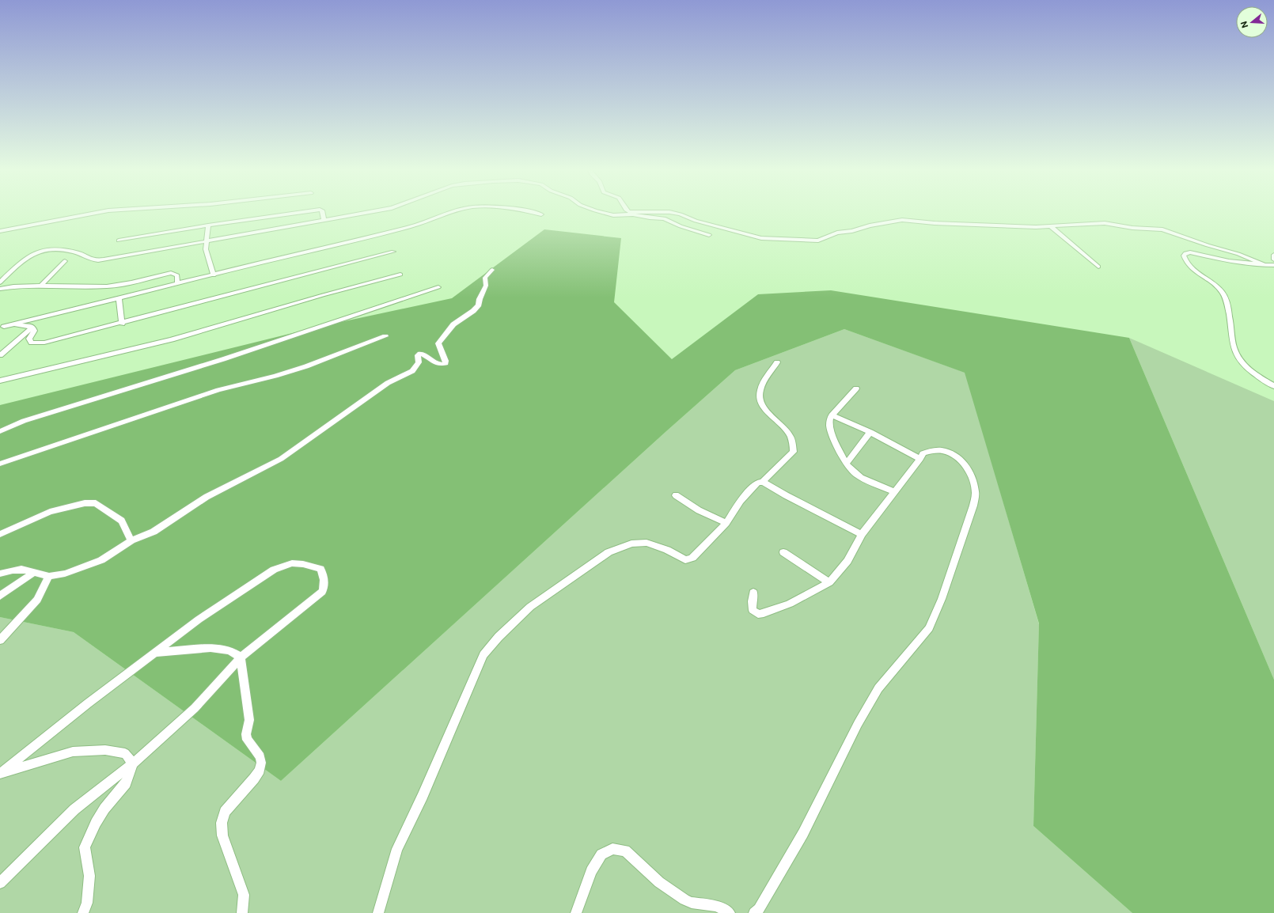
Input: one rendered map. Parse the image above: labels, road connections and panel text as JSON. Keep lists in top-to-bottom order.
{
  "north": "left"
}
